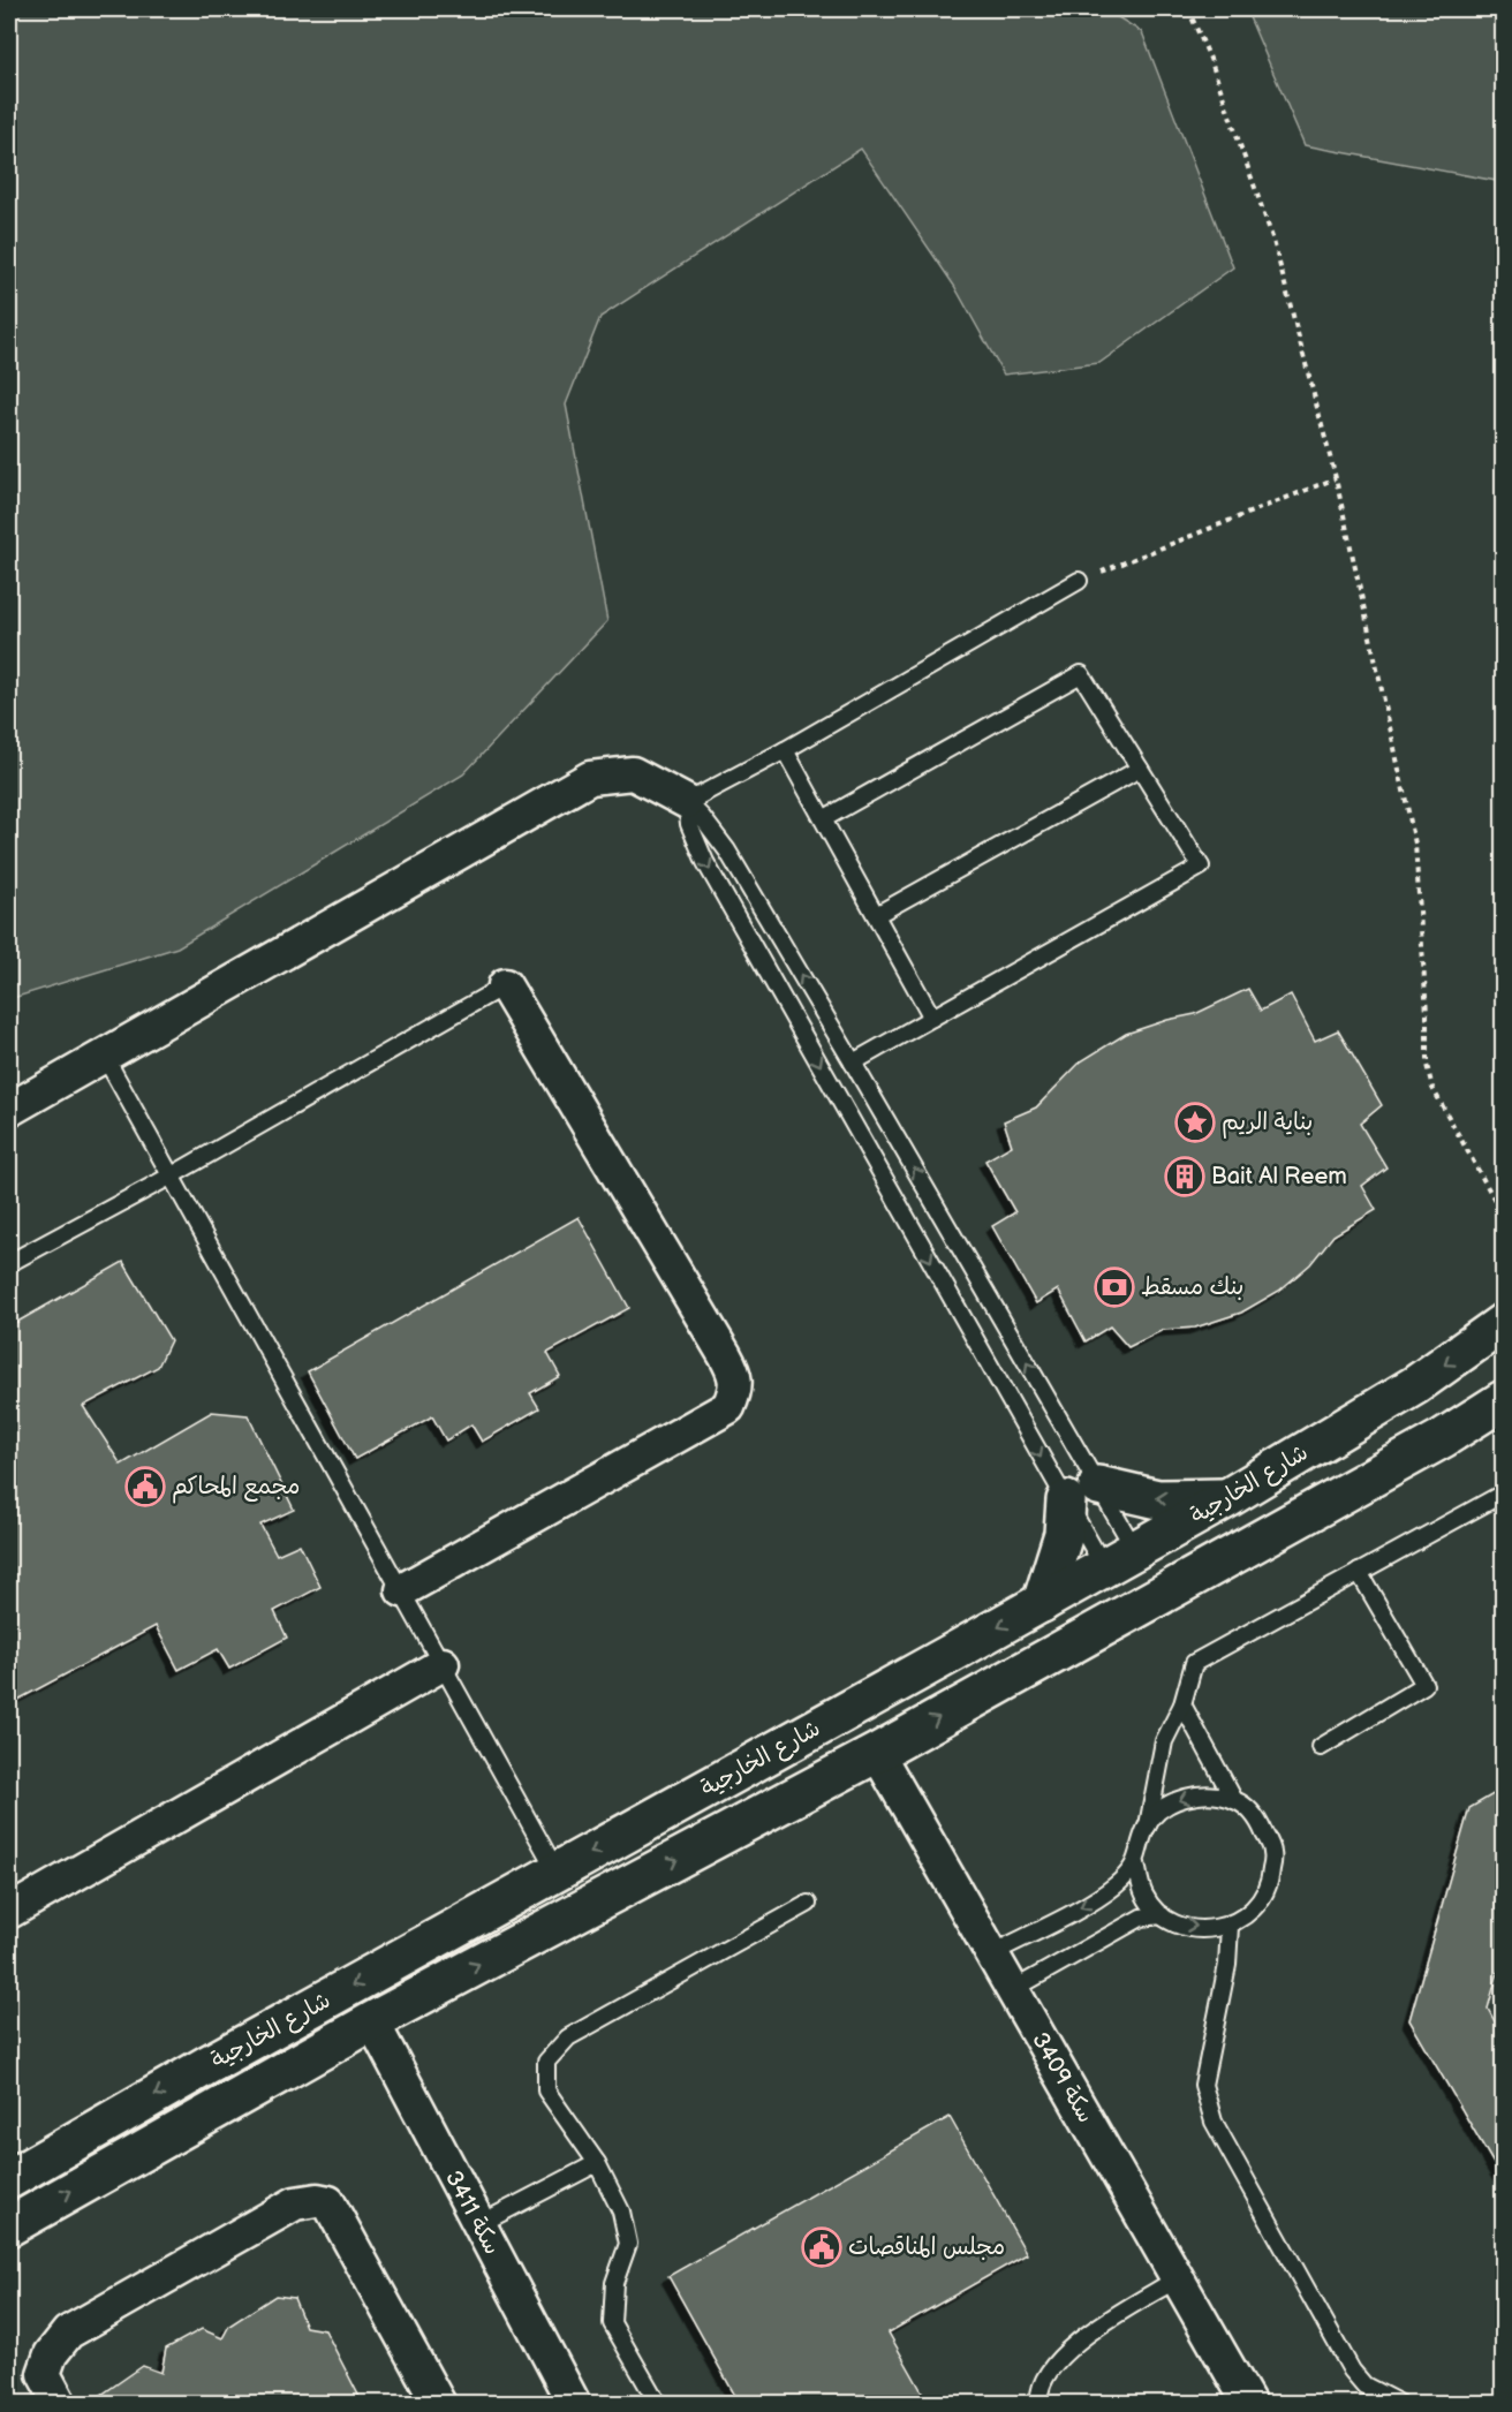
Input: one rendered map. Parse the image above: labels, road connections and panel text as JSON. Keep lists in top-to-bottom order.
{
  "streets": {
    "main road": ["شارع الخارجية"],
    "street": ["سكة 3409", "سكة 3411"]
  },
  "crossings": [
    ["شارع الخارجية", "سكة 3409"],
    ["شارع الخارجية", "سكة 3411"]
  ],
  "places": {
    "place": ["بناية الريم"],
    "building": ["Bait Al Reem"],
    "bank": ["بنك مسقط"],
    "public building": ["مجمع المحاكم", "مجلس المناقصات"]
  }
}
